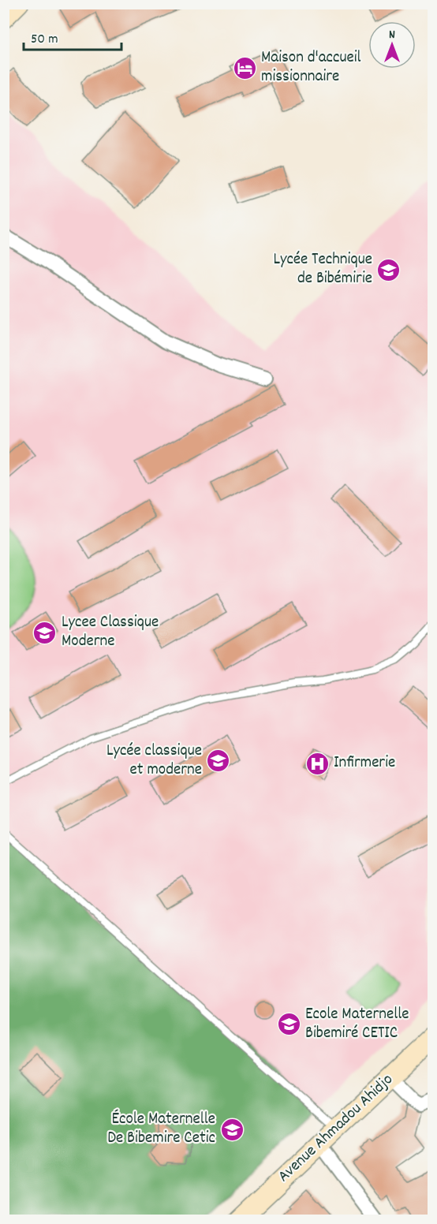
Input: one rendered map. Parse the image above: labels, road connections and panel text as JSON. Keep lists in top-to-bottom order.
{
  "streets": {
    "main road": ["Avenue Ahmadou Ahidjo"]
  },
  "places": {
    "hotel": ["Maison d'accueil missionnaire"],
    "school or university": [
      "Lycée Technique de Bibémirie",
      "Lycee Classique Moderne",
      "Lycée classique et moderne",
      "Ecole Maternelle Bibemiré CETIC",
      "École Maternelle De Bibemire Cetic"
    ],
    "hospital": ["Infirmerie"]
  },
  "scale_bar": "50 m",
  "north": "top"
}
